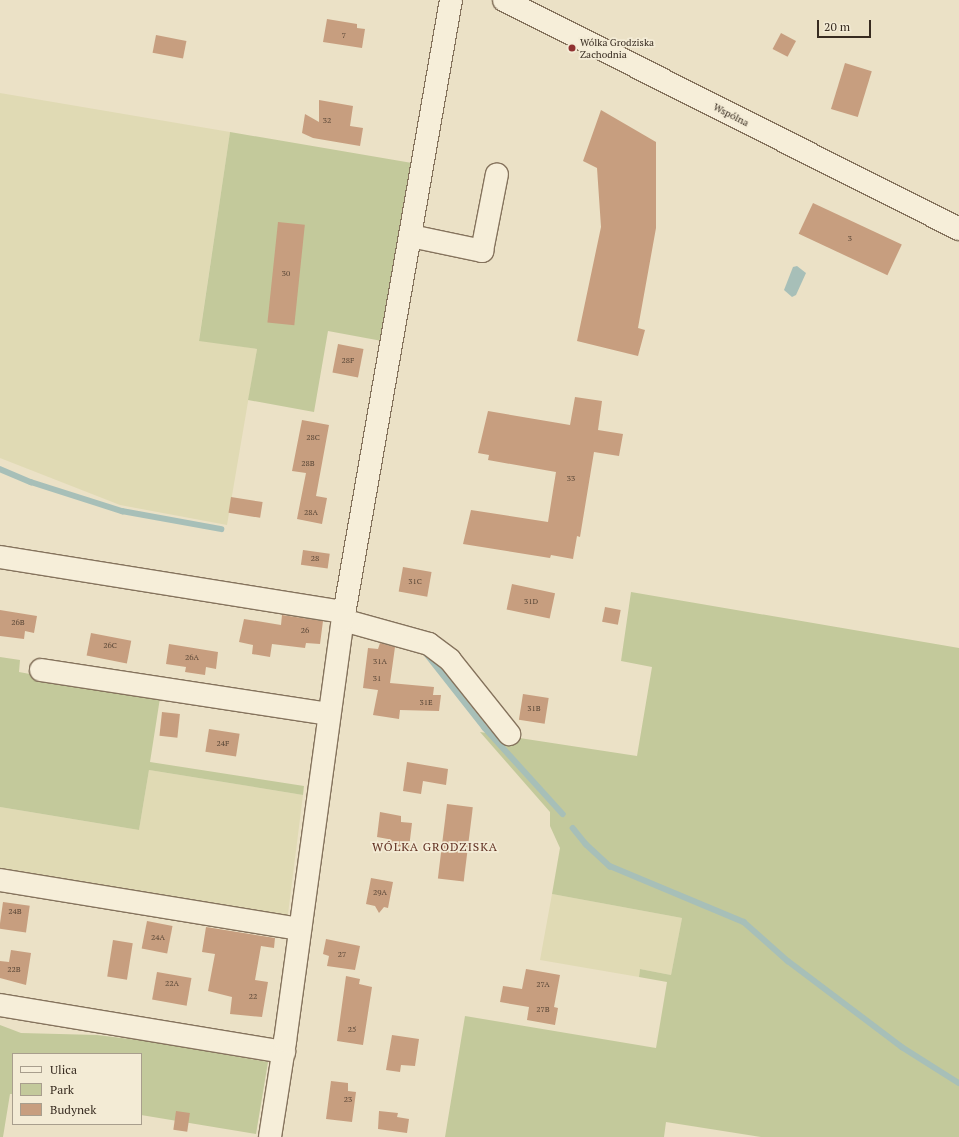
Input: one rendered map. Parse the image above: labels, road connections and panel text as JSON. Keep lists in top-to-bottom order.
{
  "streets": {
    "street": ["Wspólna"]
  },
  "districts": ["WÓLKA GRODZISKA"],
  "places": ["Wólka Grodziska Zachodnia"],
  "house_numbers": [
    "7",
    "32",
    "3",
    "30",
    "28F",
    "28C",
    "28B",
    "33",
    "28A",
    "28",
    "31C",
    "31D",
    "26B",
    "26",
    "26C",
    "26A",
    "31A",
    "31",
    "31E",
    "31B",
    "24F",
    "29A",
    "24B",
    "24A",
    "27",
    "22B",
    "22A",
    "27A",
    "22",
    "27B",
    "25",
    "23"
  ],
  "legend": ["Ulica", "Park", "Budynek"],
  "scale_bar": "20 m"
}
